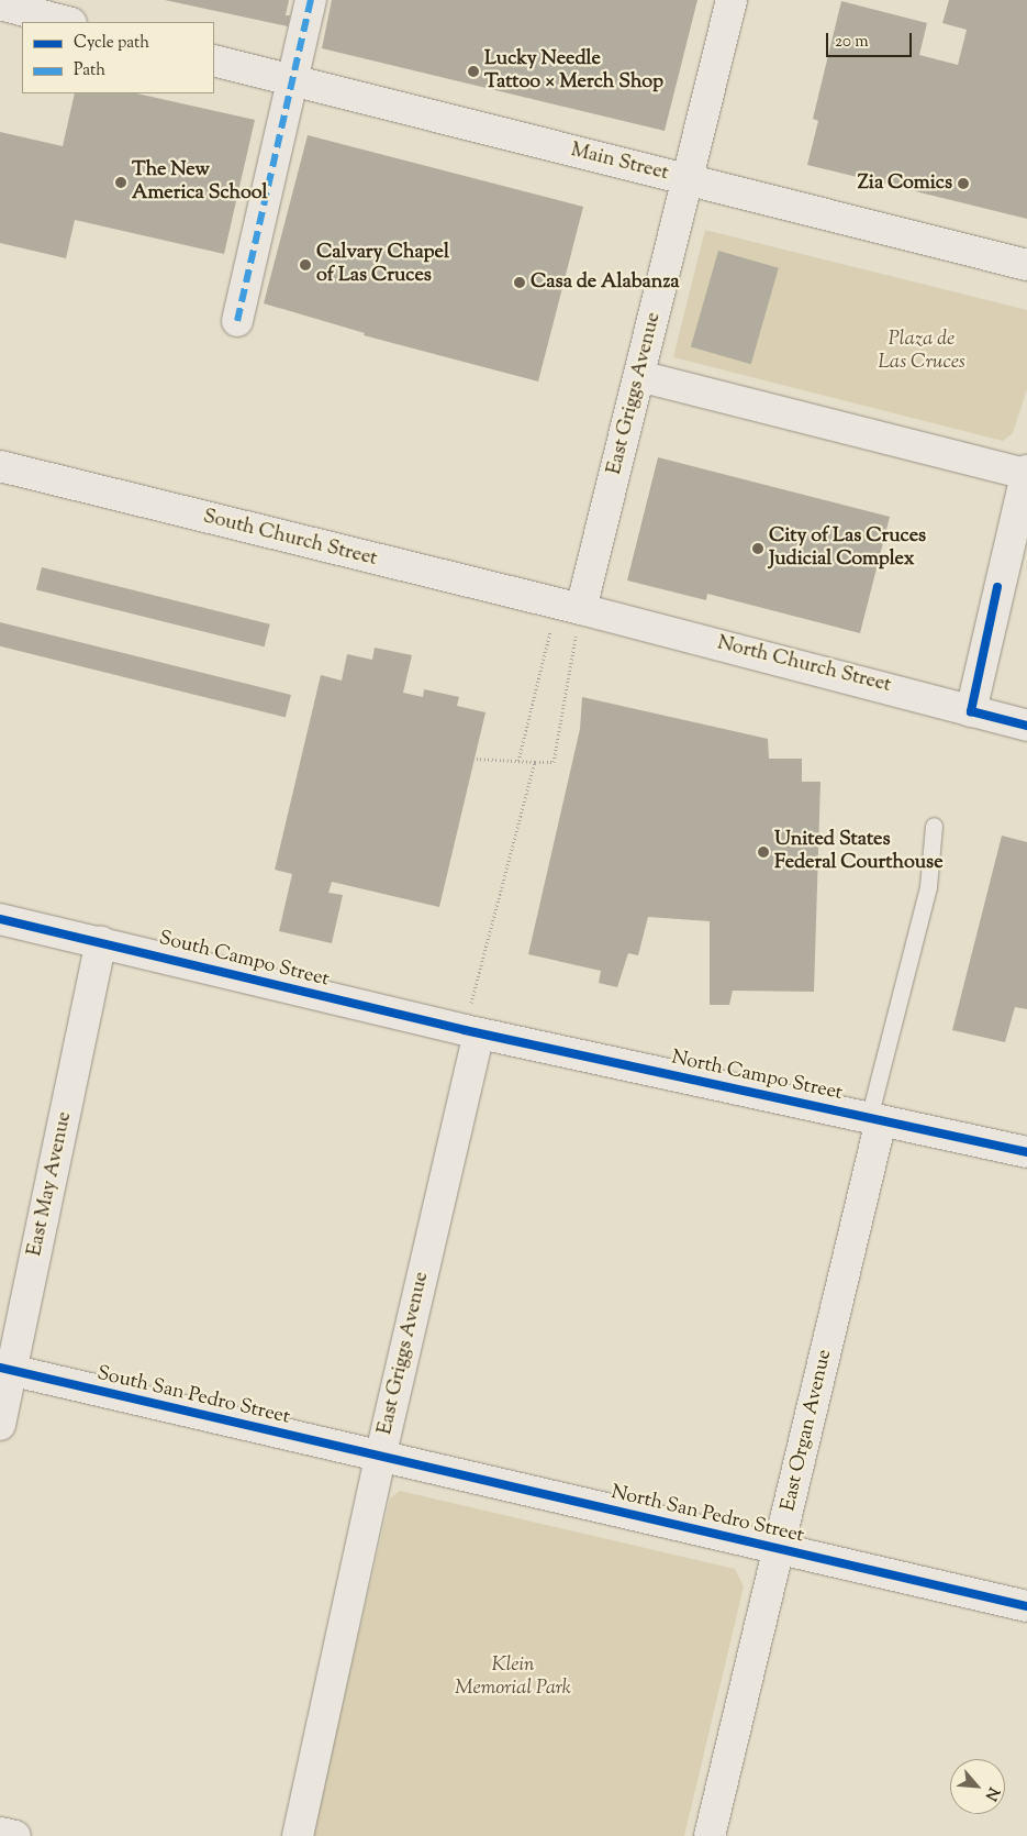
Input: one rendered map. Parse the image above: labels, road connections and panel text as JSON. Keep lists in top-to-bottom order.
{
  "streets": {
    "street": [
      "Main Street",
      "East Griggs Avenue",
      "South Church Street",
      "North Church Street",
      "South Campo Street",
      "North Campo Street",
      "East May Avenue",
      "South San Pedro Street",
      "East Organ Avenue",
      "North San Pedro Street"
    ]
  },
  "crossings": [
    ["Main Street", "East Griggs Avenue"],
    ["East Griggs Avenue", "South Church Street"],
    ["East Griggs Avenue", "North Church Street"],
    ["East Griggs Avenue", "South Campo Street"],
    ["East Griggs Avenue", "North Campo Street"],
    ["East Griggs Avenue", "South San Pedro Street"],
    ["East Griggs Avenue", "North San Pedro Street"],
    ["South Church Street", "North Church Street"],
    ["South Campo Street", "North Campo Street"],
    ["South Campo Street", "East May Avenue"],
    ["North Campo Street", "East Organ Avenue"],
    ["East May Avenue", "South San Pedro Street"],
    ["South San Pedro Street", "North San Pedro Street"],
    ["East Organ Avenue", "North San Pedro Street"]
  ],
  "parks": ["Plaza de Las Cruces", "Klein Memorial Park"],
  "places": [
    "Lucky Needle Tattoo × Merch Shop",
    "The New America School",
    "Zia Comics",
    "Calvary Chapel of Las Cruces",
    "Casa de Alabanza",
    "City of Las Cruces Judicial Complex",
    "United States Federal Courthouse"
  ],
  "legend": ["Cycle path", "Path"],
  "scale_bar": "20 m",
  "north": "bottom right"
}
